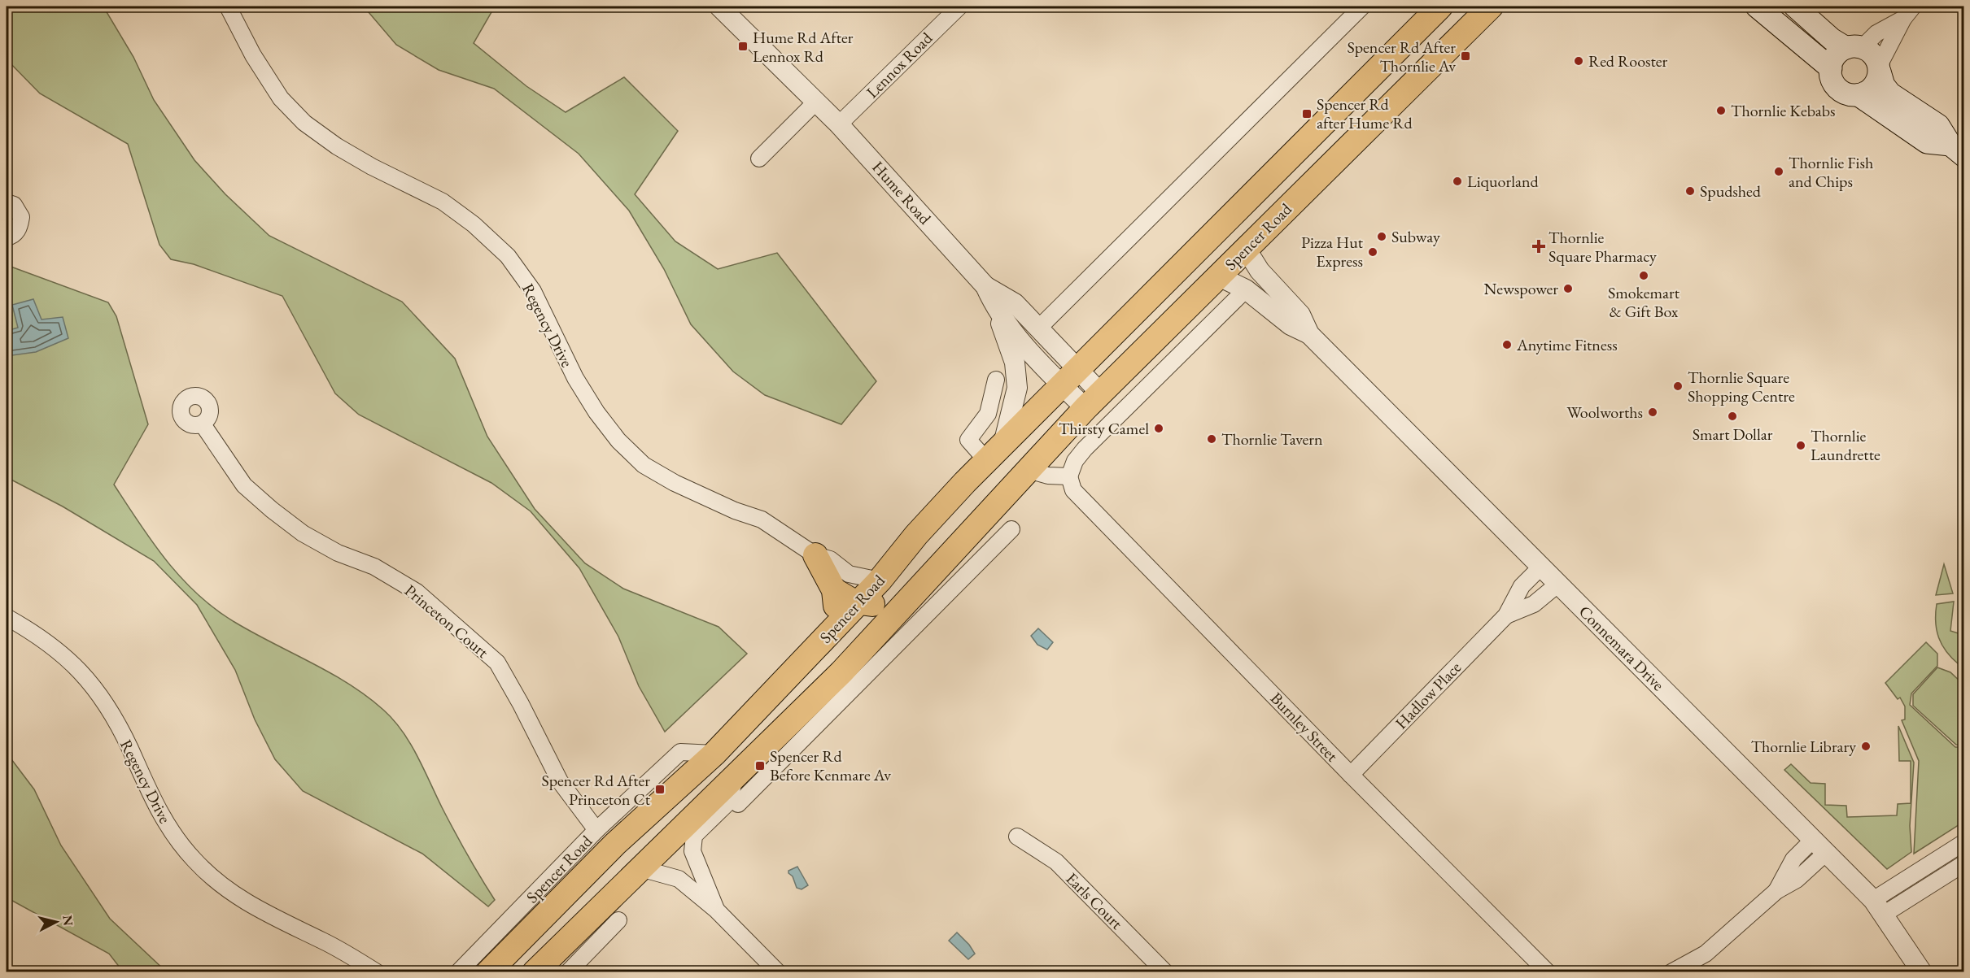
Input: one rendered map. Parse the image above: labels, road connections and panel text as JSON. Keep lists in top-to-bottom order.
{
  "streets": {
    "main road": ["Spencer Road"],
    "street": [
      "Lennox Road",
      "Hume Road",
      "Regency Drive",
      "Princeton Court",
      "Connemara Drive",
      "Hadlow Place",
      "Burnley Street",
      "Earls Court"
    ]
  },
  "crossings": [
    ["Lennox Road", "Hume Road"],
    ["Hume Road", "Spencer Road"],
    ["Spencer Road", "Regency Drive"],
    ["Spencer Road", "Princeton Court"],
    ["Spencer Road", "Connemara Drive"],
    ["Spencer Road", "Burnley Street"],
    ["Connemara Drive", "Hadlow Place"],
    ["Hadlow Place", "Burnley Street"]
  ],
  "places": {
    "transit": [
      "Hume Rd After Lennox Rd",
      "Spencer Rd After Thornlie Av",
      "Spencer Rd after Hume Rd",
      "Spencer Rd Before Kenmare Av",
      "Spencer Rd After Princeton Ct"
    ],
    "other": [
      "Red Rooster",
      "Thornlie Kebabs",
      "Thornlie Fish and Chips",
      "Liquorland",
      "Spudshed",
      "Subway",
      "Pizza Hut Express",
      "Smokemart & Gift Box",
      "Newspower",
      "Anytime Fitness",
      "Thornlie Square Shopping Centre",
      "Woolworths",
      "Smart Dollar",
      "Thirsty Camel",
      "Thornlie Tavern",
      "Thornlie Laundrette",
      "Thornlie Library"
    ],
    "health": ["Thornlie Square Pharmacy"]
  },
  "north": "right"
}
